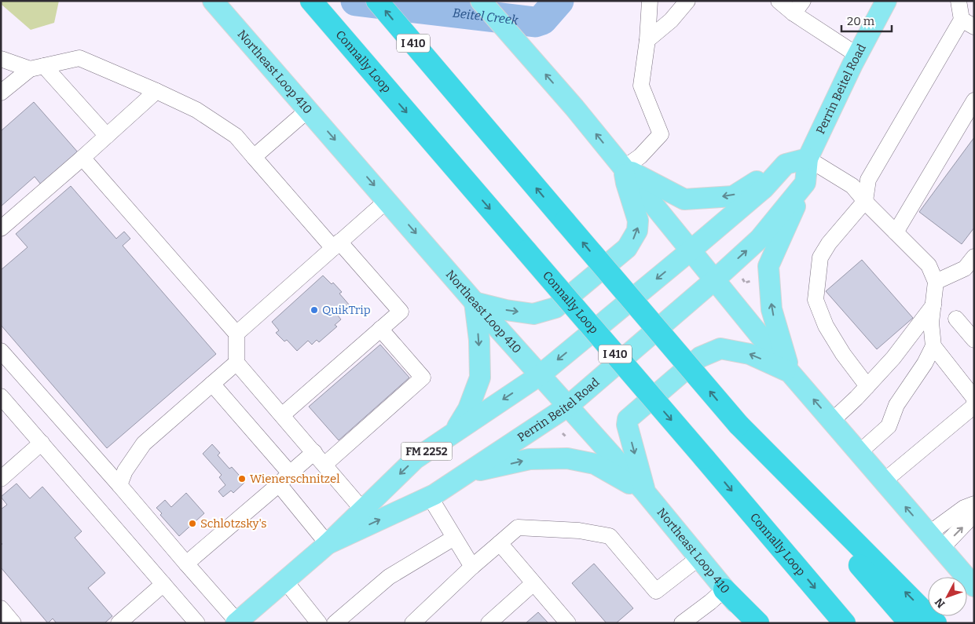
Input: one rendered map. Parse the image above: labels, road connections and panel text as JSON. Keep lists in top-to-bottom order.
{
  "streets": {
    "highway": ["I 410", "Connally Loop"],
    "main road": ["Northeast Loop 410", "Perrin Beitel Road", "FM 2252"]
  },
  "crossings": [
    ["Northeast Loop 410", "Perrin Beitel Road"]
  ],
  "water": ["Beitel Creek"],
  "places": ["QuikTrip", "Wienerschnitzel", "Schlotzsky's"],
  "scale_bar": "20 m",
  "north": "bottom left"
}
